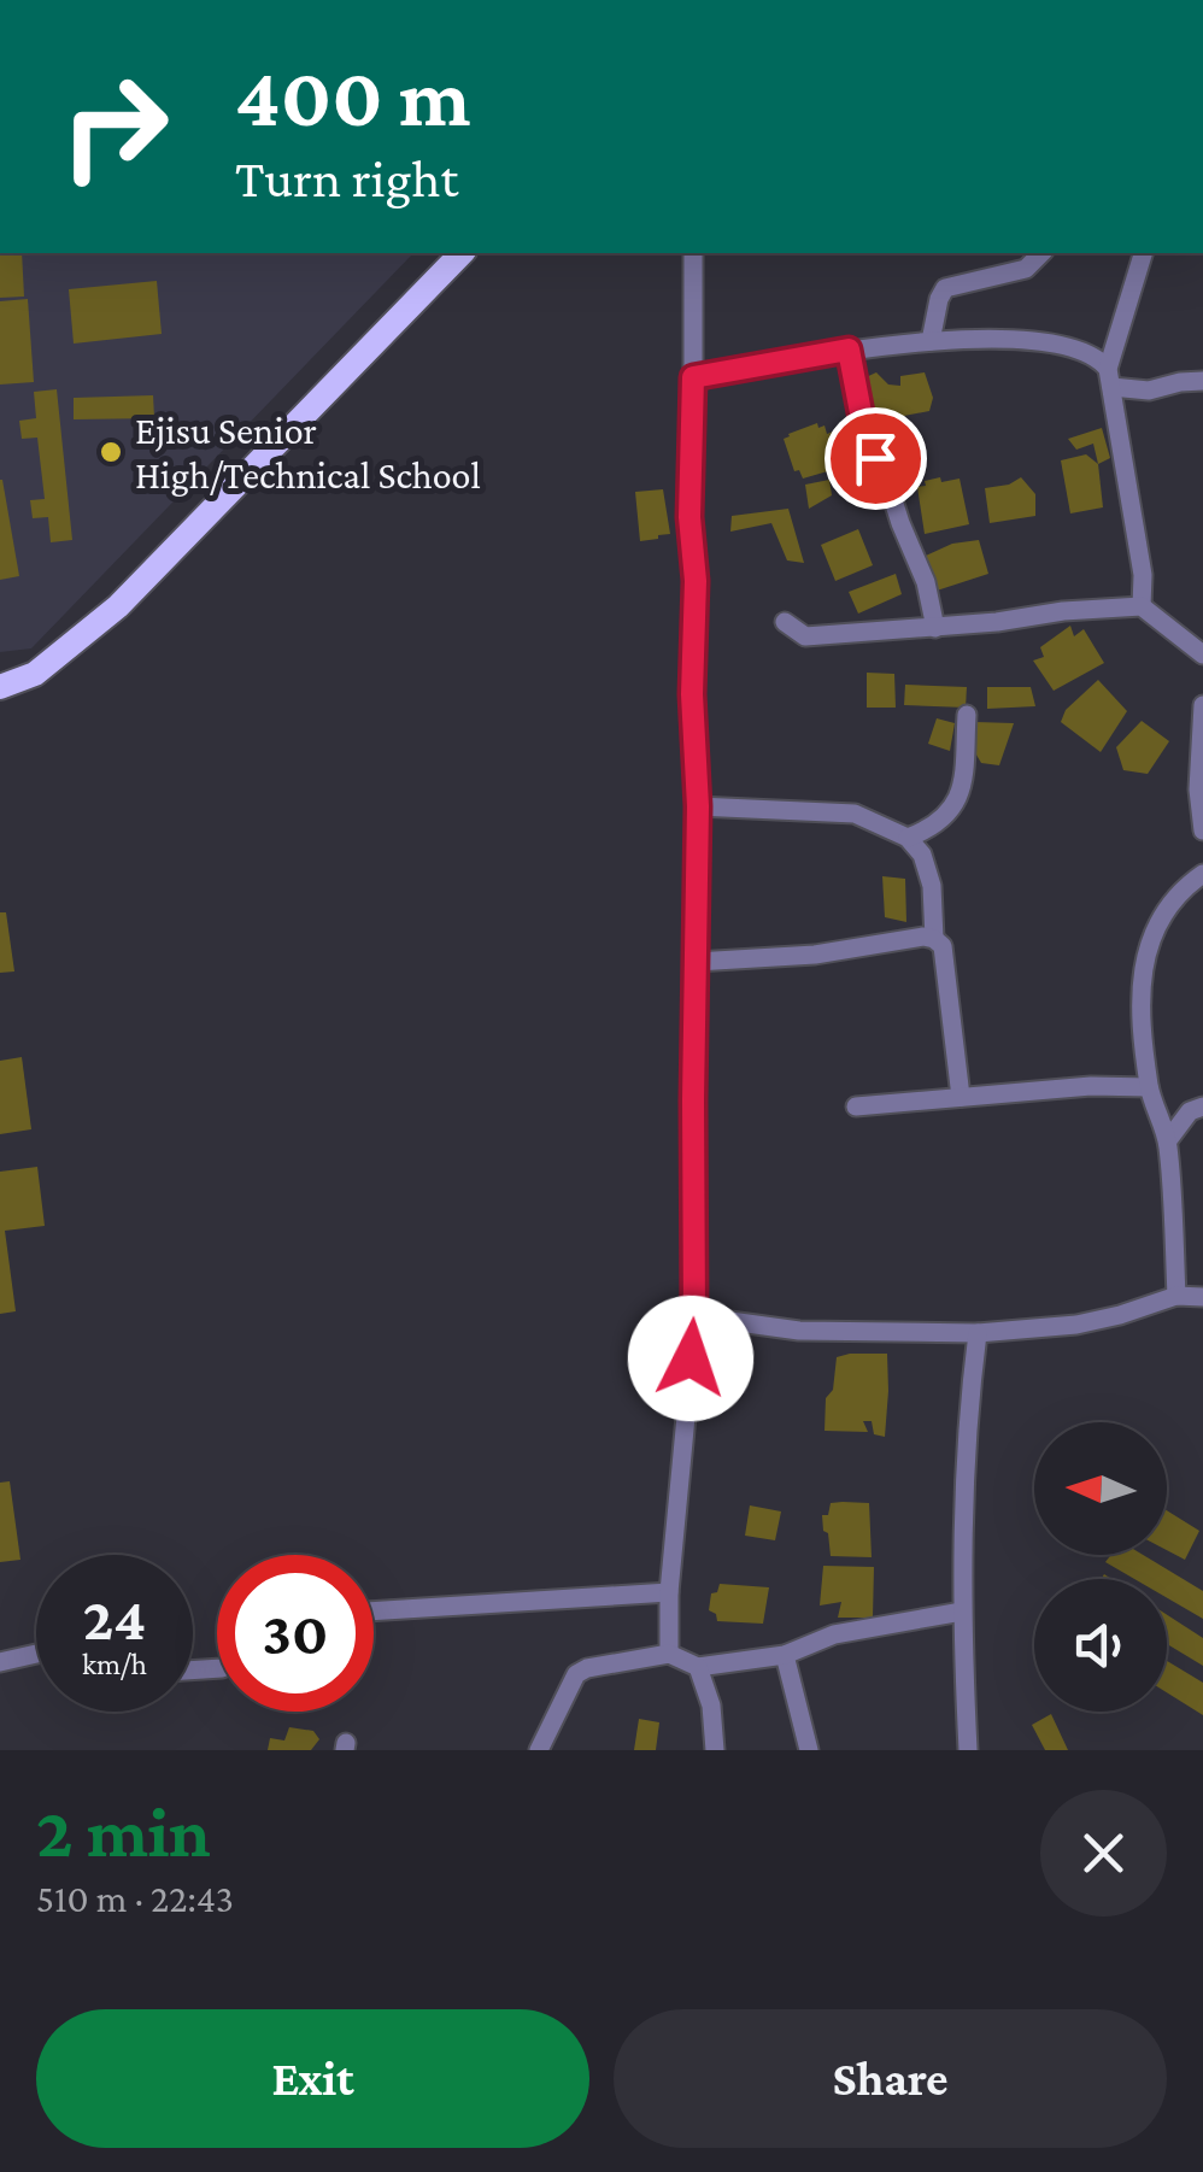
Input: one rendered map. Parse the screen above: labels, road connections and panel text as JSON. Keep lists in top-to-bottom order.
{
  "places": ["Ejisu Senior High/Technical School"],
  "north": "left",
  "page": {
    "turn": ["400 m", "Turn right"],
    "speed": "24 km/h",
    "limit": "30",
    "heading": ["2 min", "510 m · 22:43"],
    "buttons": ["Exit", "Share"]
  }
}
